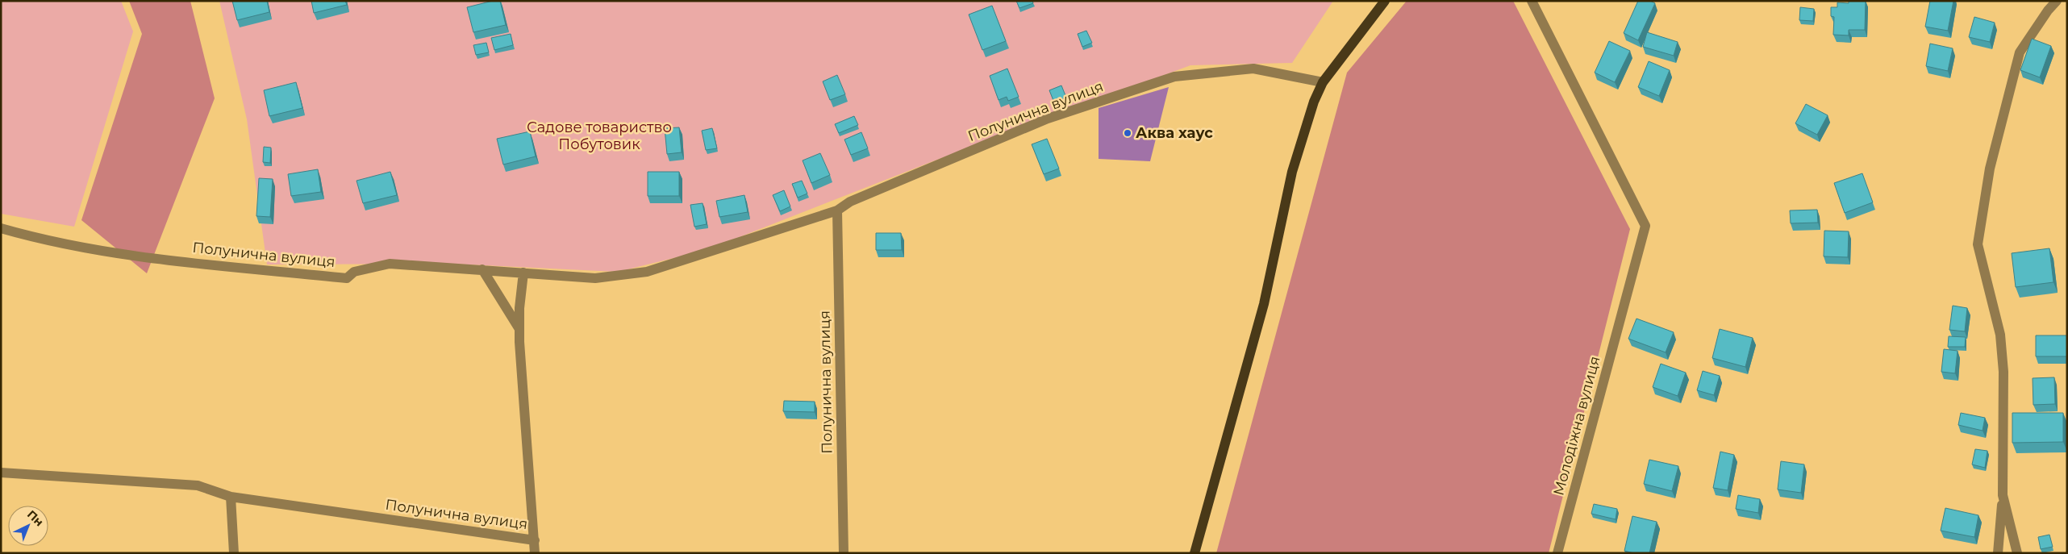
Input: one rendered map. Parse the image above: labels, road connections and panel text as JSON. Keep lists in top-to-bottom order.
{
  "streets": {
    "street": ["Полунична вулиця", "Молодіжна вулиця"]
  },
  "parks": ["Садове товариство Побутовик"],
  "places": ["Аква хаус"],
  "north": "top right"
}
